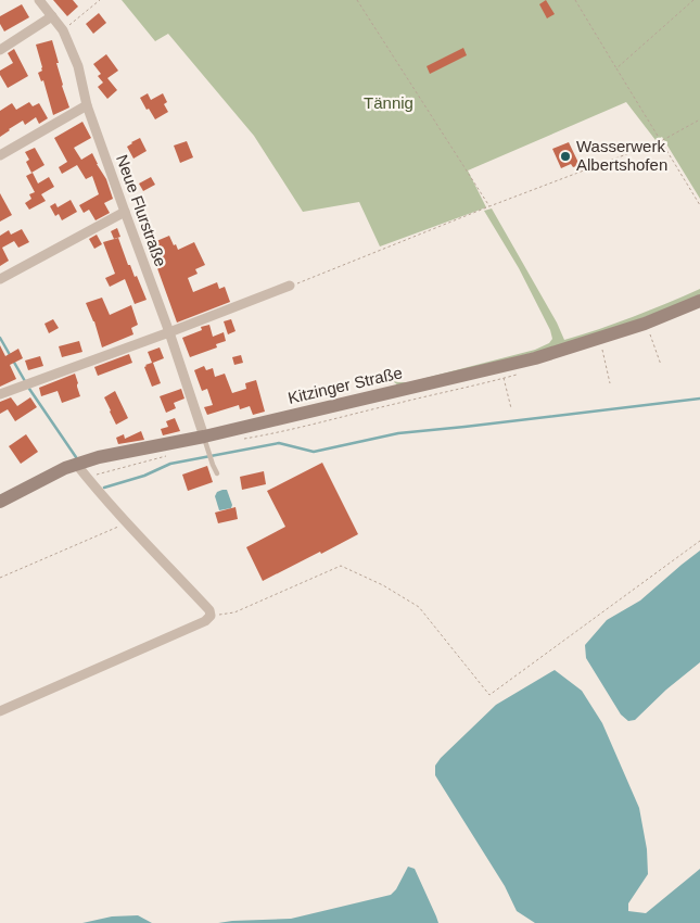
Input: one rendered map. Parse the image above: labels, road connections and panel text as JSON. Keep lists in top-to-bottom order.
{
  "streets": {
    "street": ["Neue Flurstraße", "Kitzinger Straße"]
  },
  "crossings": [
    ["Neue Flurstraße", "Kitzinger Straße"]
  ],
  "parks": ["Tännig"],
  "places": ["Wasserwerk Albertshofen"]
}
